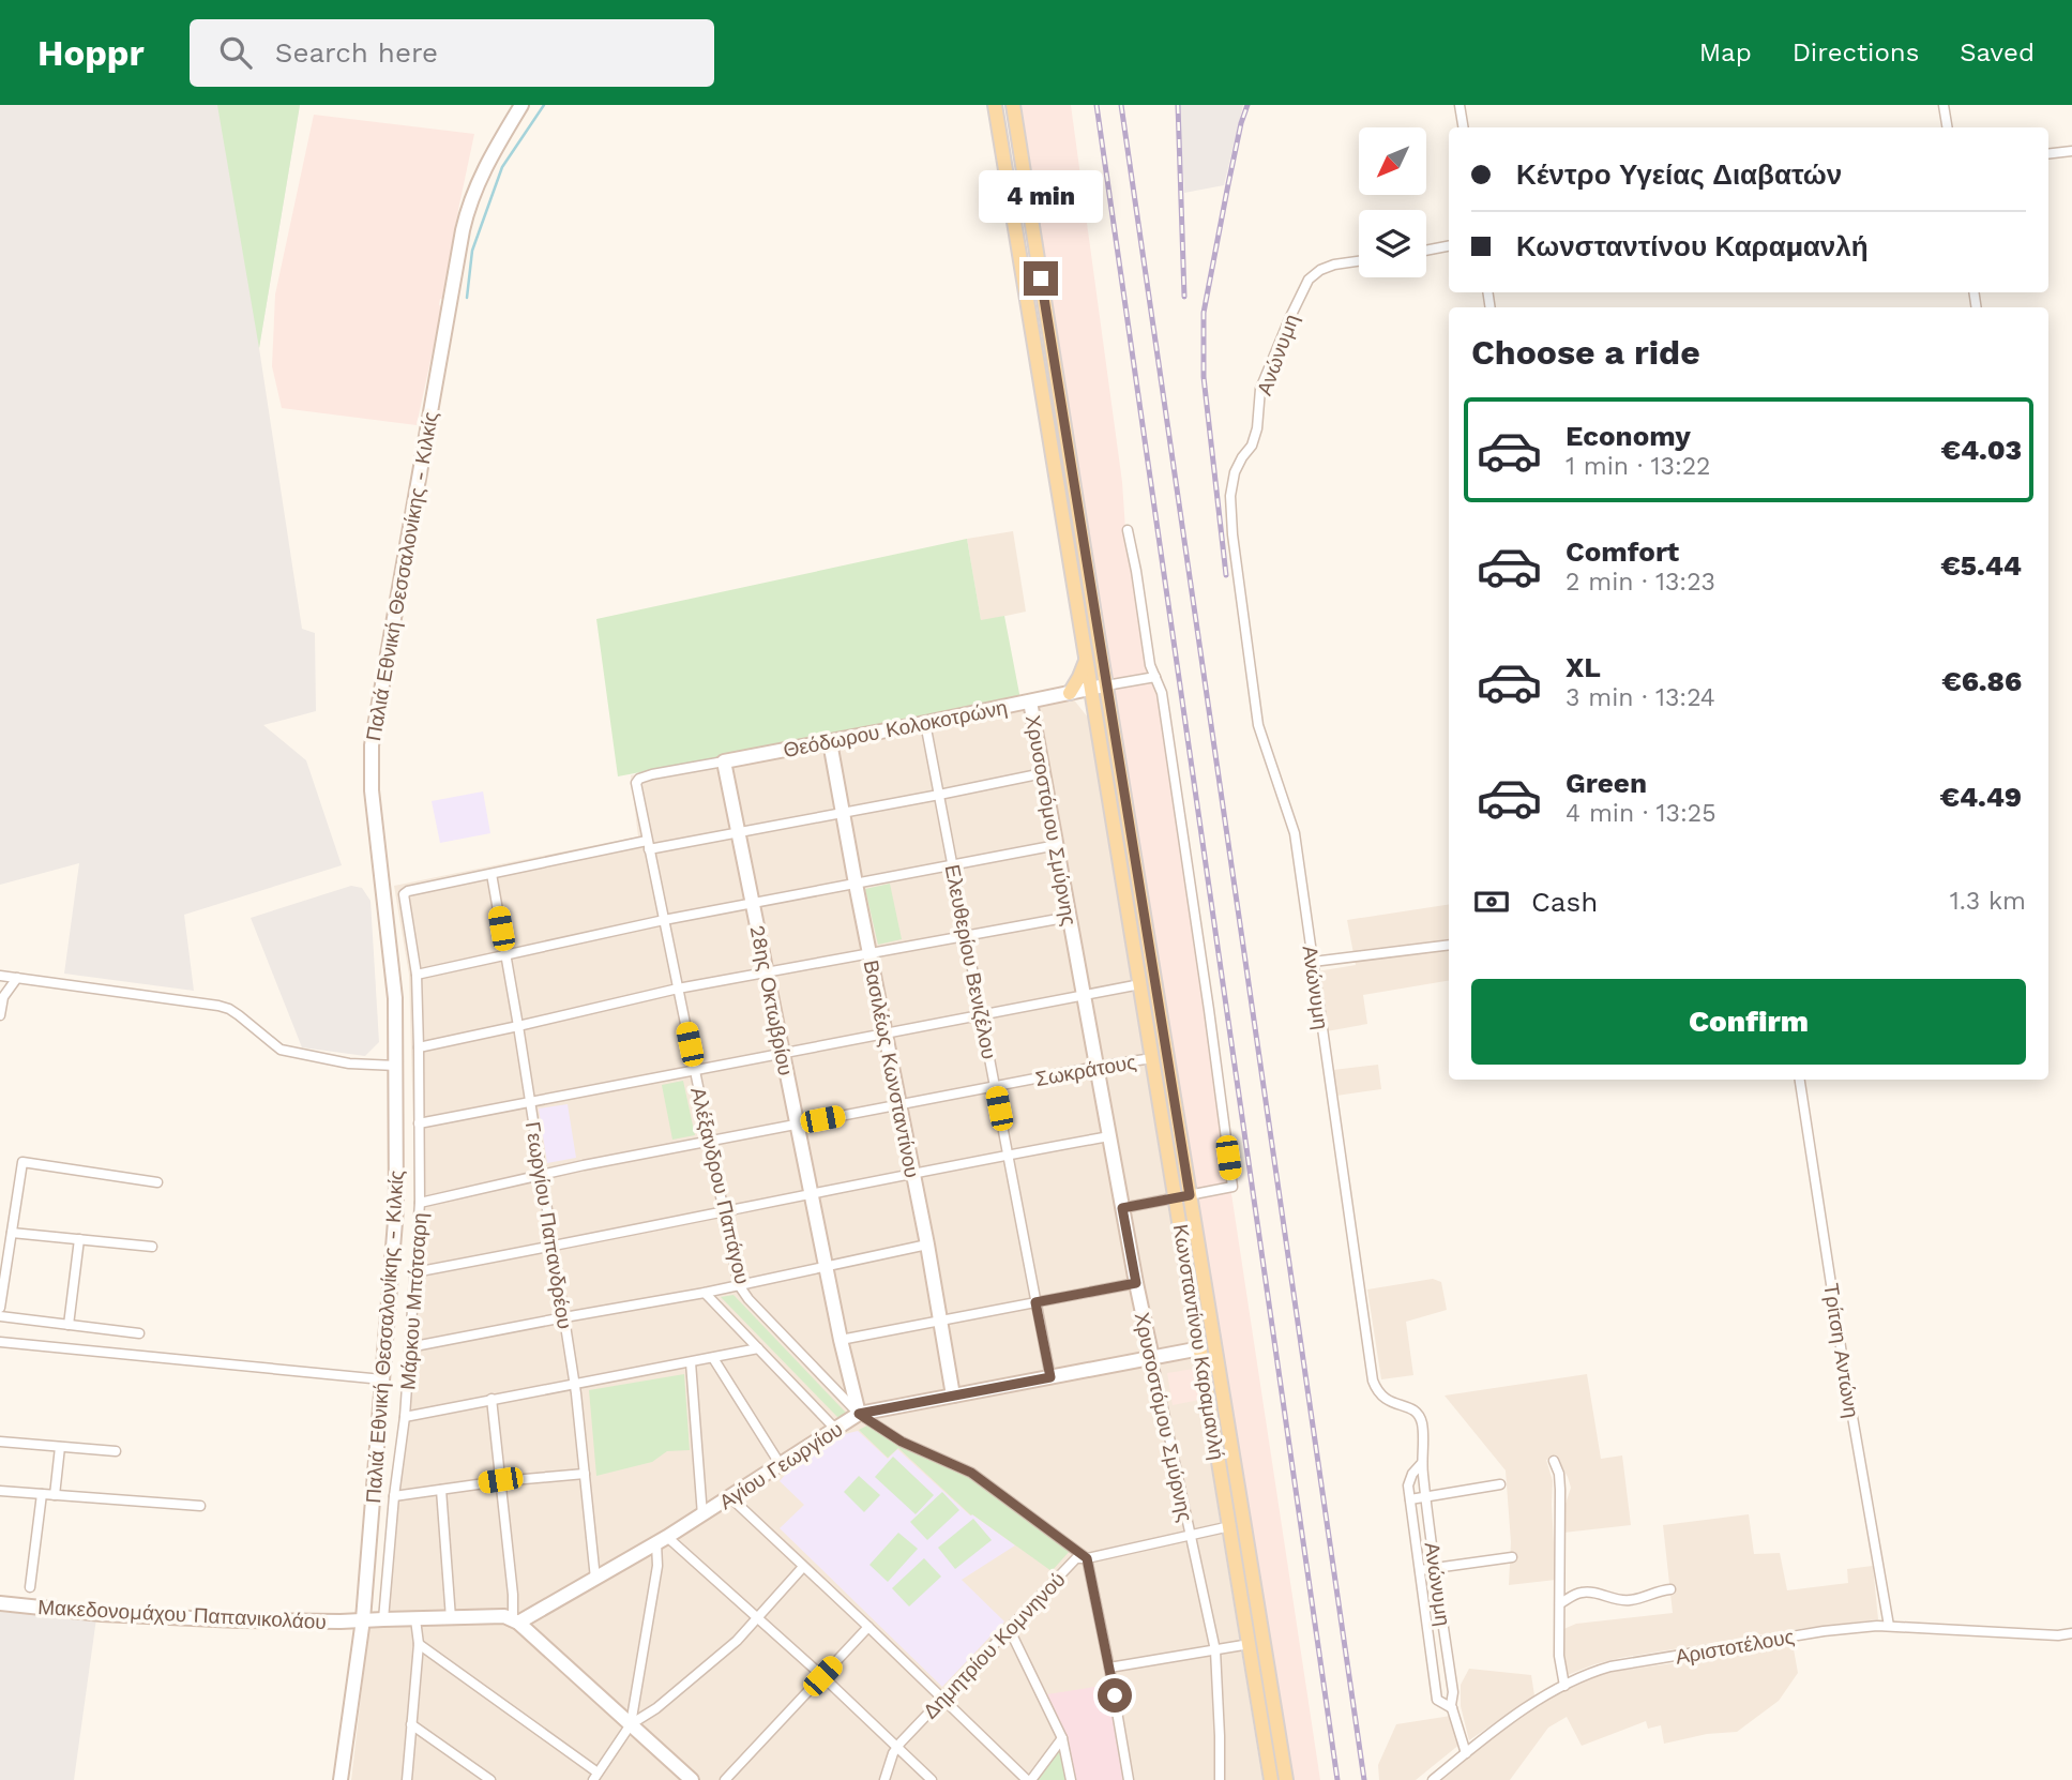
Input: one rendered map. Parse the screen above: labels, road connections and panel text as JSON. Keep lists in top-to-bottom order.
{
  "streets": {
    "main road": ["Κωνσταντίνου Καραμανλή"],
    "street": [
      "Ανώνυμη",
      "Παλιά Εθνική Θεσσαλονίκης - Κιλκίς",
      "Θεόδωρου Κολοκοτρώνη",
      "Χρυσοστόμου Σμύρνης",
      "Ελευθερίου Βενιζέλου",
      "28ης Οκτωβρίου",
      "Βασιλέως Κωνσταντίνου",
      "Σωκράτους",
      "Αλέξανδρου Παπάγου",
      "Γεωργίου Παπανδρέου",
      "Μάρκου Μπότσαρη",
      "Τρίτση Αντώνη",
      "Αγίου Γεωργίου",
      "Μακεδονομάχου Παπανικολάου",
      "Δημητρίου Κομνηνού",
      "Αριστοτέλους"
    ]
  },
  "crossings": [
    ["Ανώνυμη", "Αριστοτέλους"],
    ["Παλιά Εθνική Θεσσαλονίκης - Κιλκίς", "Μάρκου Μπότσαρη"],
    ["Παλιά Εθνική Θεσσαλονίκης - Κιλκίς", "Μακεδονομάχου Παπανικολάου"],
    ["Θεόδωρου Κολοκοτρώνη", "Χρυσοστόμου Σμύρνης"],
    ["Θεόδωρου Κολοκοτρώνη", "Ελευθερίου Βενιζέλου"],
    ["Θεόδωρου Κολοκοτρώνη", "28ης Οκτωβρίου"],
    ["Θεόδωρου Κολοκοτρώνη", "Βασιλέως Κωνσταντίνου"],
    ["Θεόδωρου Κολοκοτρώνη", "Αλέξανδρου Παπάγου"],
    ["Θεόδωρου Κολοκοτρώνη", "Κωνσταντίνου Καραμανλή"],
    ["Χρυσοστόμου Σμύρνης", "Σωκράτους"],
    ["Χρυσοστόμου Σμύρνης", "Αγίου Γεωργίου"],
    ["Χρυσοστόμου Σμύρνης", "Δημητρίου Κομνηνού"],
    ["Ελευθερίου Βενιζέλου", "Σωκράτους"],
    ["Ελευθερίου Βενιζέλου", "Αγίου Γεωργίου"],
    ["28ης Οκτωβρίου", "Σωκράτους"],
    ["28ης Οκτωβρίου", "Αλέξανδρου Παπάγου"],
    ["28ης Οκτωβρίου", "Αγίου Γεωργίου"],
    ["Βασιλέως Κωνσταντίνου", "Σωκράτους"],
    ["Βασιλέως Κωνσταντίνου", "Αγίου Γεωργίου"],
    ["Σωκράτους", "Αλέξανδρου Παπάγου"],
    ["Σωκράτους", "Γεωργίου Παπανδρέου"],
    ["Σωκράτους", "Μάρκου Μπότσαρη"],
    ["Σωκράτους", "Κωνσταντίνου Καραμανλή"],
    ["Αλέξανδρου Παπάγου", "Αγίου Γεωργίου"],
    ["Αλέξανδρου Παπάγου", "Δημητρίου Κομνηνού"],
    ["Γεωργίου Παπανδρέου", "Μάρκου Μπότσαρη"],
    ["Γεωργίου Παπανδρέου", "Αγίου Γεωργίου"],
    ["Μάρκου Μπότσαρη", "Μακεδονομάχου Παπανικολάου"],
    ["Κωνσταντίνου Καραμανλή", "Αγίου Γεωργίου"],
    ["Κωνσταντίνου Καραμανλή", "Δημητρίου Κομνηνού"],
    ["Τρίτση Αντώνη", "Αριστοτέλους"],
    ["Αγίου Γεωργίου", "Μακεδονομάχου Παπανικολάου"]
  ],
  "north": "bottom left",
  "page": {
    "header": "Hoppr",
    "search": "Search here",
    "nav": ["Map", "Directions", "Saved"],
    "banner": ["Κέντρο Υγείας Διαβατών", "Κωνσταντίνου Καραμανλή"],
    "bubble": "4 min",
    "heading": "Choose a ride",
    "list": [
      {
        "name": "Economy",
        "note": "1 min · 13:22",
        "value": "€4.03"
      },
      {
        "name": "Comfort",
        "note": "2 min · 13:23",
        "value": "€5.44"
      },
      {
        "name": "XL",
        "note": "3 min · 13:24",
        "value": "€6.86"
      },
      {
        "name": "Green",
        "note": "4 min · 13:25",
        "value": "€4.49"
      }
    ],
    "pay": ["Cash", "1.3 km"],
    "buttons": "Confirm"
  }
}
